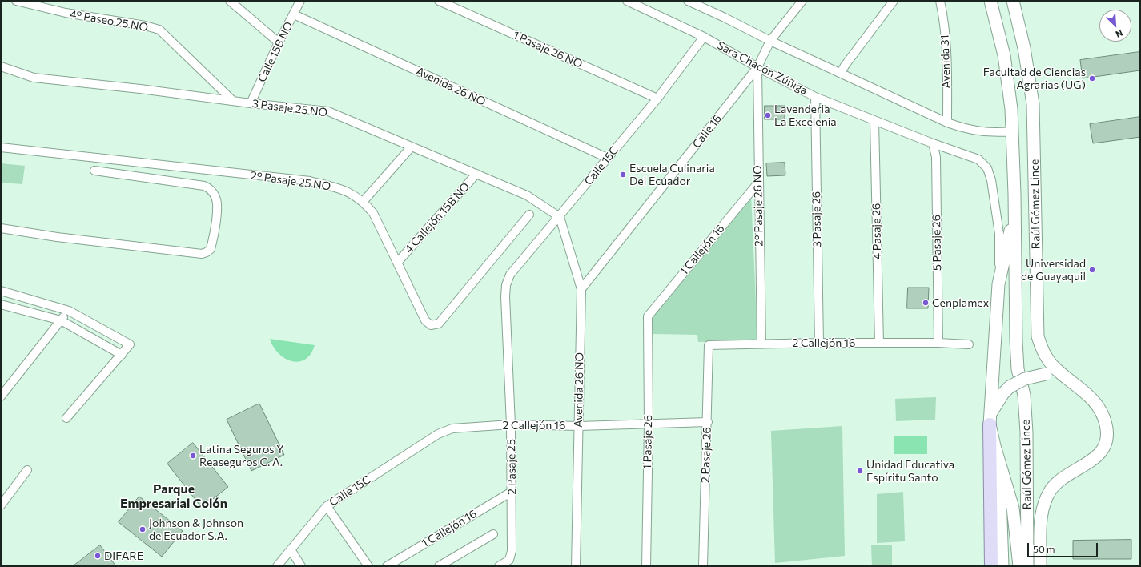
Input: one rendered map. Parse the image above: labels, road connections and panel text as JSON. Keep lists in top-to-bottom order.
{
  "streets": {
    "main road": ["Raúl Gómez Lince"],
    "street": [
      "4° Paseo 25 NO",
      "1 Pasaje 26 NO",
      "Calle 15B NO",
      "Avenida 31",
      "Sara Chacón Zúñiga",
      "Avenida 26 NO",
      "3 Pasaje 25 NO",
      "Calle 16",
      "Calle 15C",
      "2° Pasaje 25 NO",
      "2° Pasaje 26 NO",
      "4 Callejón 15B NO",
      "3 Pasaje 26",
      "4 Pasaje 26",
      "5 Pasaje 26",
      "1 Callejón 16",
      "2 Callejón 16",
      "1 Pasaje 26",
      "2 Pasaje 26",
      "2 Pasaje 25"
    ]
  },
  "crossings": [
    ["4° Paseo 25 NO", "3 Pasaje 25 NO"],
    ["1 Pasaje 26 NO", "Calle 15C"],
    ["Calle 15B NO", "Avenida 26 NO"],
    ["Calle 15B NO", "3 Pasaje 25 NO"],
    ["Sara Chacón Zúñiga", "Calle 16"],
    ["Sara Chacón Zúñiga", "Calle 15C"],
    ["Sara Chacón Zúñiga", "2° Pasaje 26 NO"],
    ["Sara Chacón Zúñiga", "3 Pasaje 26"],
    ["Sara Chacón Zúñiga", "4 Pasaje 26"],
    ["Sara Chacón Zúñiga", "5 Pasaje 26"],
    ["Avenida 26 NO", "3 Pasaje 25 NO"],
    ["Avenida 26 NO", "Calle 16"],
    ["Avenida 26 NO", "Calle 15C"],
    ["Avenida 26 NO", "2 Callejón 16"],
    ["3 Pasaje 25 NO", "Calle 15C"],
    ["3 Pasaje 25 NO", "4 Callejón 15B NO"],
    ["Calle 16", "2° Pasaje 26 NO"],
    ["Calle 15C", "2 Callejón 16"],
    ["Calle 15C", "2 Pasaje 25"],
    ["2° Pasaje 25 NO", "4 Callejón 15B NO"],
    ["2° Pasaje 26 NO", "1 Callejón 16"],
    ["2° Pasaje 26 NO", "2 Callejón 16"],
    ["3 Pasaje 26", "2 Callejón 16"],
    ["4 Pasaje 26", "2 Callejón 16"],
    ["5 Pasaje 26", "2 Callejón 16"],
    ["1 Callejón 16", "1 Pasaje 26"],
    ["1 Callejón 16", "2 Pasaje 25"],
    ["2 Callejón 16", "1 Pasaje 26"],
    ["2 Callejón 16", "2 Pasaje 26"],
    ["2 Callejón 16", "2 Pasaje 25"]
  ],
  "districts": ["Parque Empresarial Colón"],
  "places": [
    "Facultad de Ciencias Agrarias (UG)",
    "Lavenderia La Excelenia",
    "Escuela Culinaria Del Ecuador",
    "Universidad de Guayaquil",
    "Cenplamex",
    "Latina Seguros Y Reaseguros C. A.",
    "Unidad Educativa Espíritu Santo",
    "Johnson & Johnson de Ecuador S.A.",
    "DIFARE"
  ],
  "scale_bar": "50 m",
  "north": "bottom right"
}
